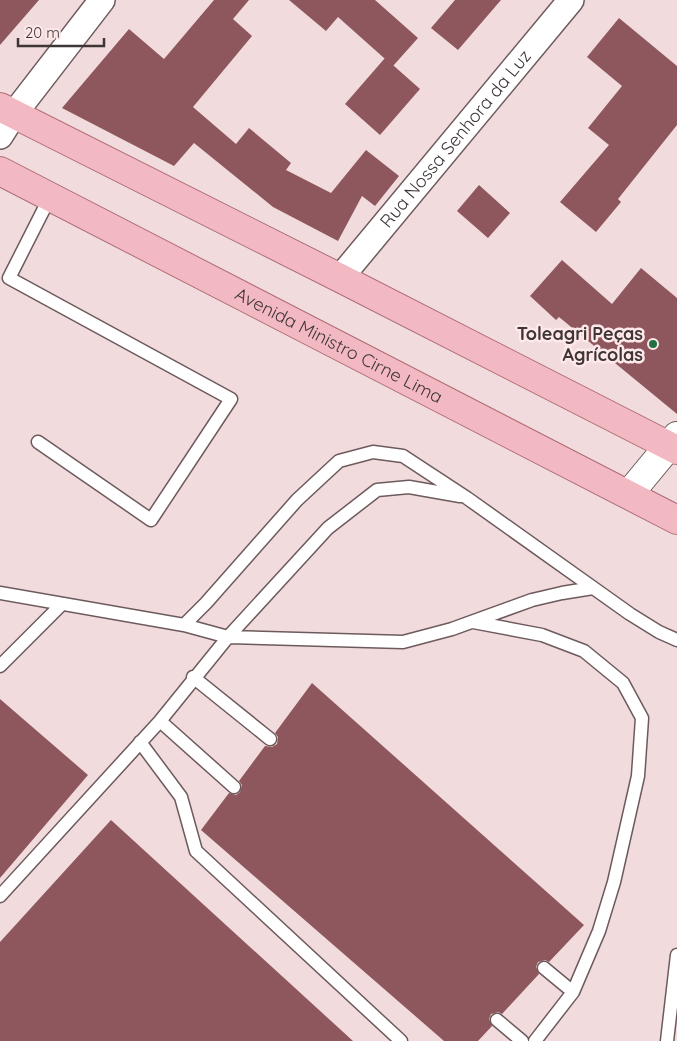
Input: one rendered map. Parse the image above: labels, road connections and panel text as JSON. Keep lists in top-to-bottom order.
{
  "streets": {
    "main road": ["Avenida Ministro Cirne Lima"],
    "street": ["Rua Nossa Senhora da Luz"]
  },
  "places": ["Toleagri Peças Agrícolas"],
  "scale_bar": "20 m"
}
